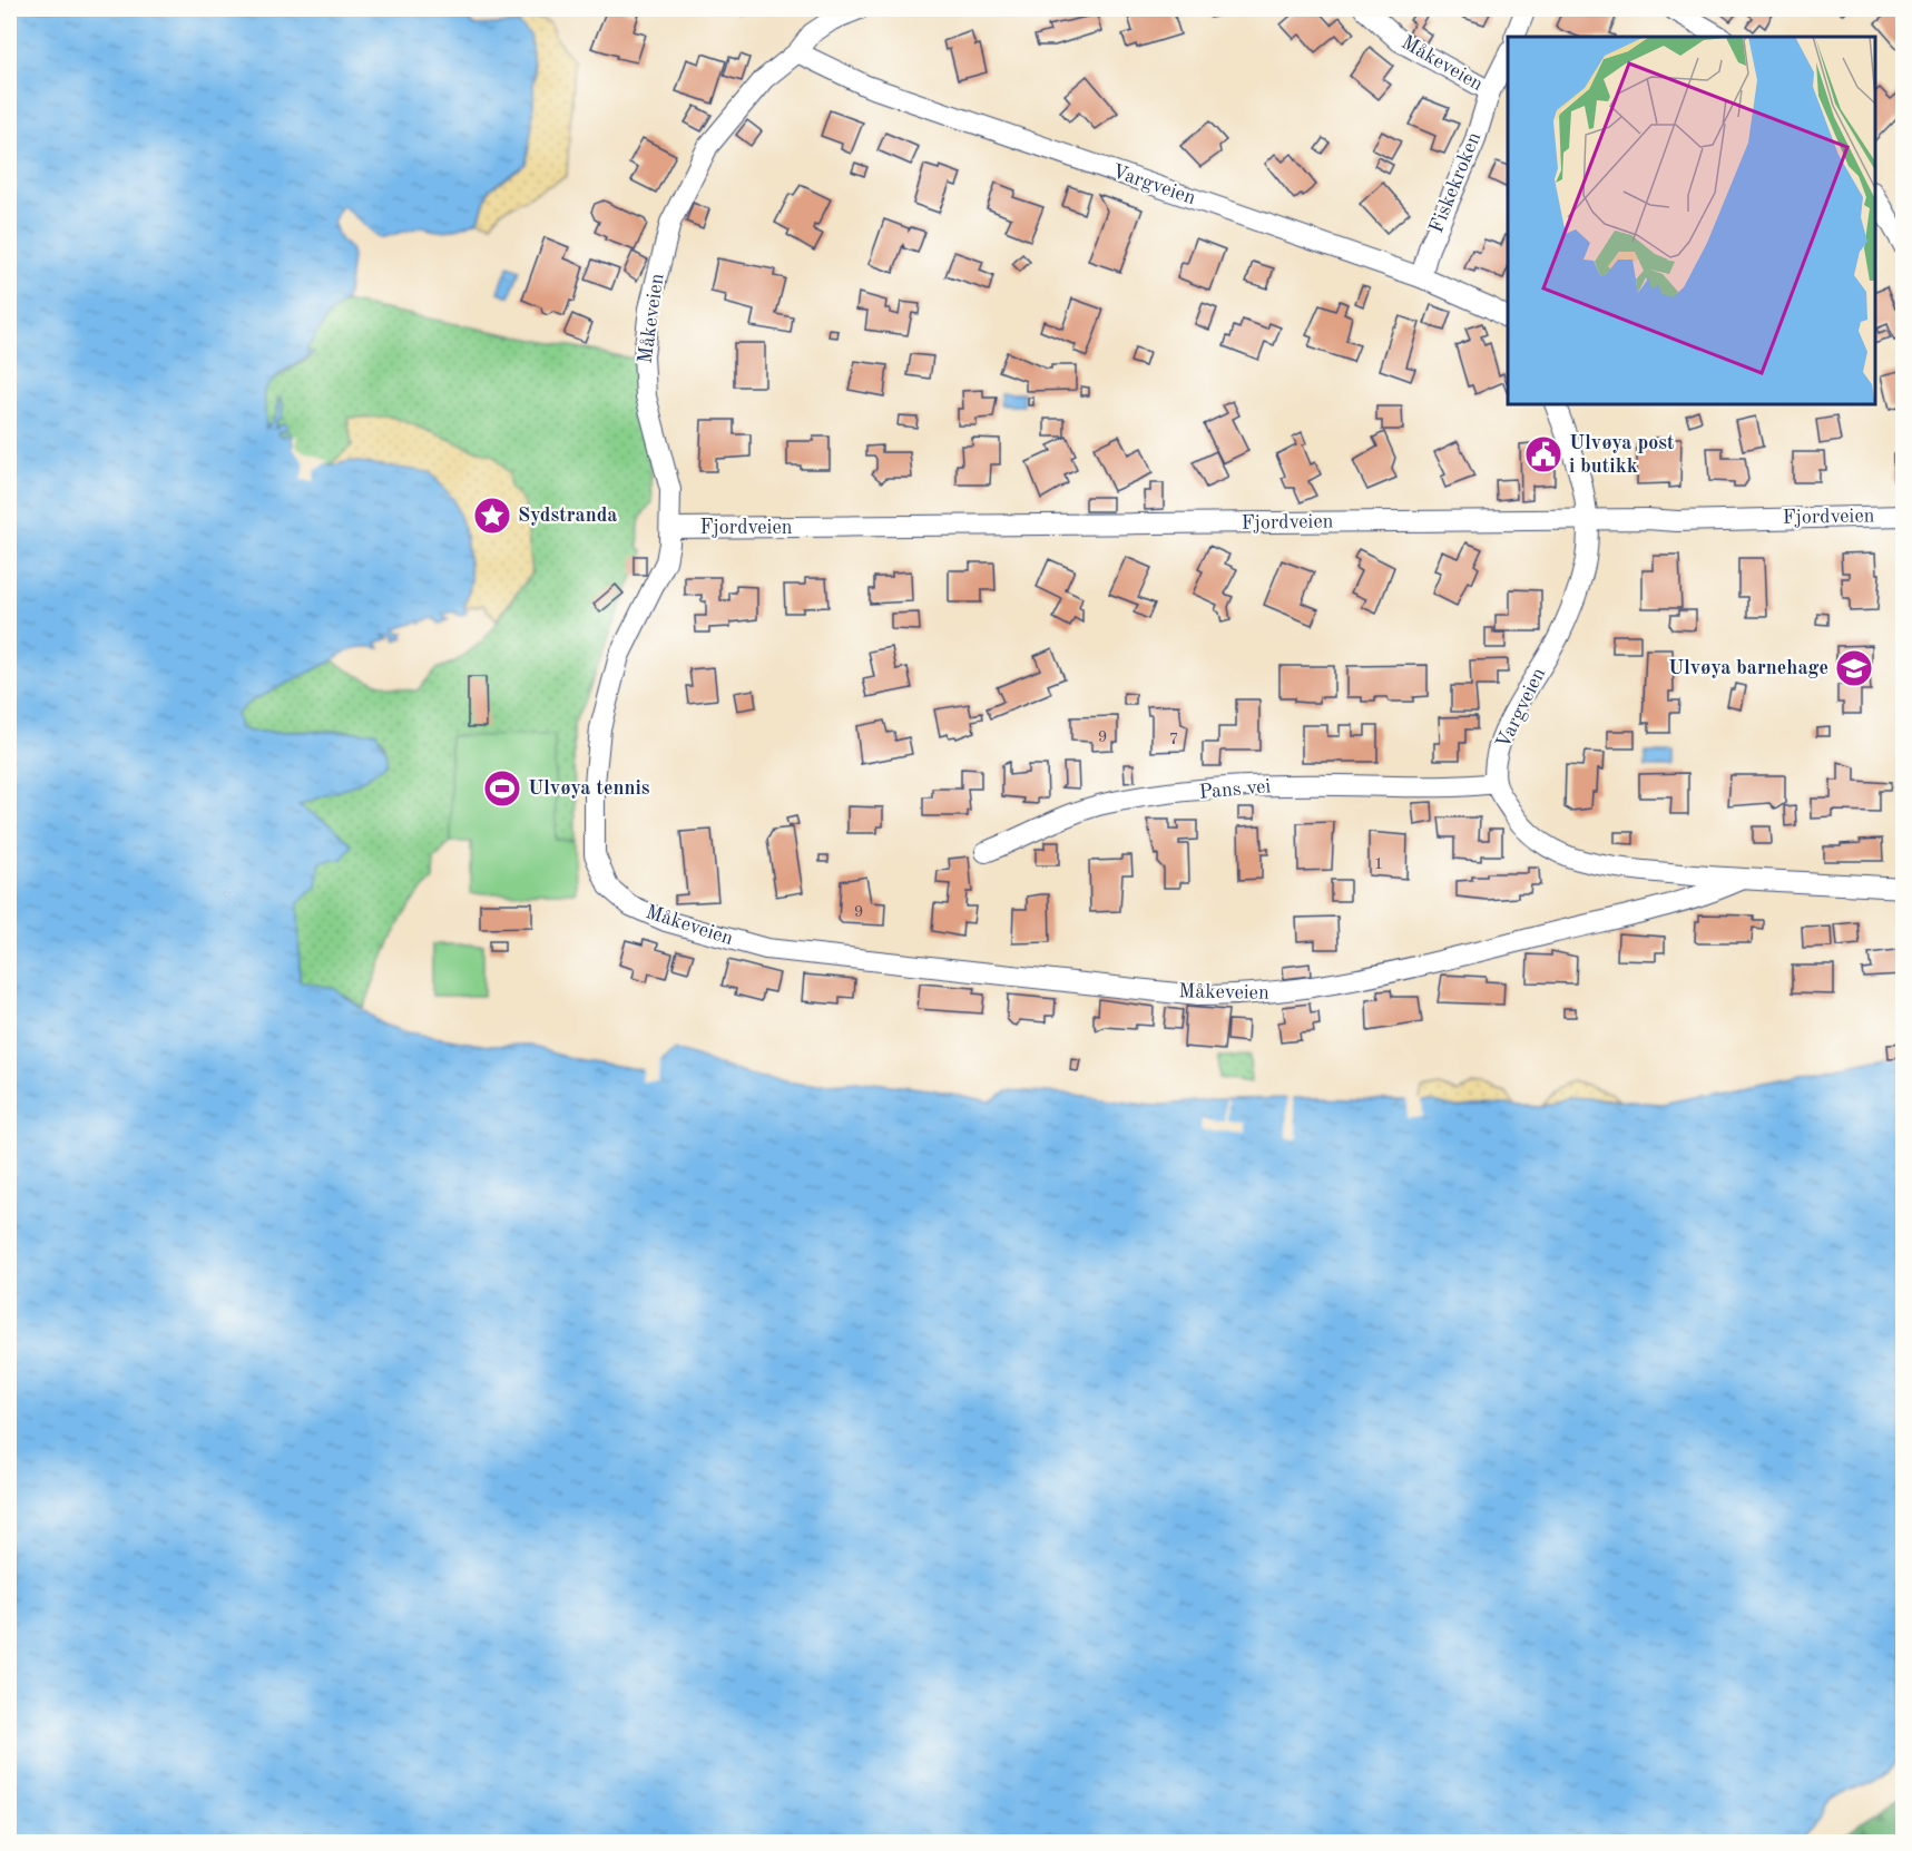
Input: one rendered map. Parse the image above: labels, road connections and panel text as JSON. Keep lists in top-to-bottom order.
{
  "streets": {
    "street": [
      "Måkeveien",
      "Fiskekroken",
      "Vargveien",
      "Fjordveien",
      "Pans vei"
    ]
  },
  "crossings": [
    ["Måkeveien", "Fiskekroken"],
    ["Måkeveien", "Vargveien"],
    ["Måkeveien", "Fjordveien"],
    ["Fiskekroken", "Vargveien"],
    ["Vargveien", "Fjordveien"],
    ["Vargveien", "Pans vei"]
  ],
  "places": {
    "public building": ["Ulvøya post i butikk"],
    "place": ["Sydstranda"],
    "school or university": ["Ulvøya barnehage"],
    "sports": ["Ulvøya tennis"]
  },
  "house_numbers": [
    "9",
    "7",
    "1",
    "9"
  ]
}
